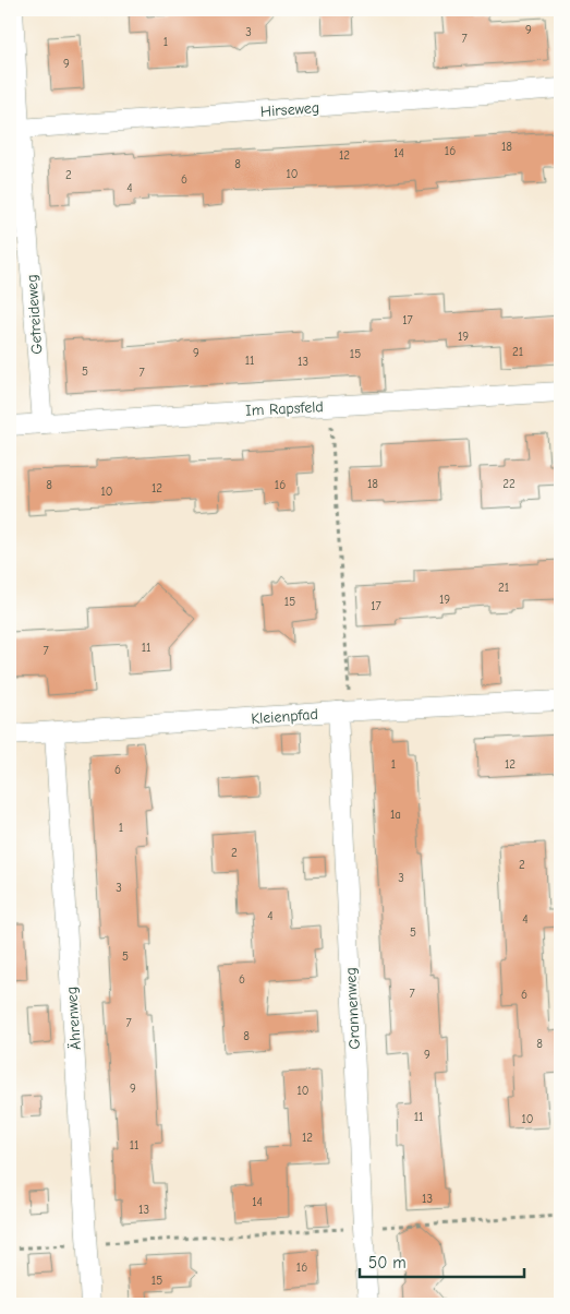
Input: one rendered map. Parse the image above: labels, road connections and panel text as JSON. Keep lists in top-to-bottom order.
{
  "streets": {
    "street": [
      "Hirseweg",
      "Getreideweg",
      "Im Rapsfeld",
      "Kleienpfad",
      "Grannenweg",
      "Ährenweg"
    ]
  },
  "crossings": [
    ["Hirseweg", "Getreideweg"],
    ["Getreideweg", "Im Rapsfeld"],
    ["Kleienpfad", "Grannenweg"],
    ["Kleienpfad", "Ährenweg"]
  ],
  "house_numbers": [
    "9",
    "3",
    "7",
    "1",
    "9",
    "18",
    "16",
    "14",
    "12",
    "8",
    "10",
    "2",
    "6",
    "4",
    "17",
    "19",
    "21",
    "9",
    "15",
    "11",
    "13",
    "5",
    "7",
    "18",
    "22",
    "8",
    "16",
    "12",
    "10",
    "21",
    "19",
    "15",
    "17",
    "11",
    "7",
    "1",
    "12",
    "6",
    "1a",
    "1",
    "2",
    "2",
    "3",
    "3",
    "4",
    "4",
    "5",
    "5",
    "6",
    "7",
    "6",
    "7",
    "8",
    "8",
    "9",
    "9",
    "10",
    "11",
    "10",
    "12",
    "11",
    "13",
    "14",
    "13",
    "16",
    "15"
  ],
  "scale_bar": "50 m"
}
